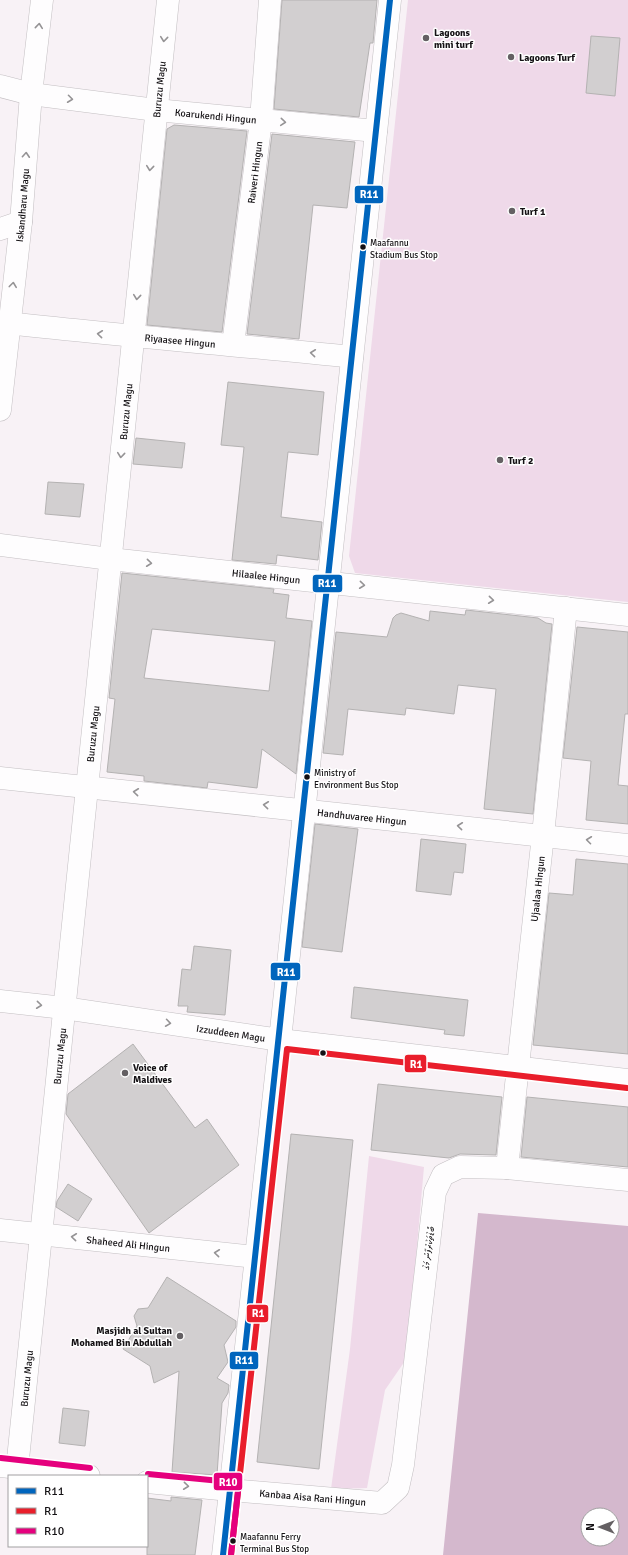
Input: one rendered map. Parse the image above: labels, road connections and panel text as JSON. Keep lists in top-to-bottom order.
{
  "streets": {
    "street": [
      "Buruzu Magu",
      "Koarukendi Hingun",
      "Raiveri Hingun",
      "Iskandharu Magu",
      "Riyaasee Hingun",
      "Hilaalee Hingun",
      "Handhuvaree Hingun",
      "Ujaalaa Hingun",
      "Izzuddeen Magu",
      "Shaheed Ali Hingun",
      "ބޮޑުތަކުރުފާނު މަގު",
      "Kanbaa Aisa Rani Hingun"
    ]
  },
  "crossings": [
    ["Buruzu Magu", "Koarukendi Hingun"],
    ["Buruzu Magu", "Riyaasee Hingun"],
    ["Buruzu Magu", "Hilaalee Hingun"],
    ["Buruzu Magu", "Handhuvaree Hingun"],
    ["Buruzu Magu", "Izzuddeen Magu"],
    ["Buruzu Magu", "Shaheed Ali Hingun"],
    ["Koarukendi Hingun", "Raiveri Hingun"],
    ["Koarukendi Hingun", "Iskandharu Magu"],
    ["Raiveri Hingun", "Riyaasee Hingun"],
    ["Iskandharu Magu", "Riyaasee Hingun"],
    ["Hilaalee Hingun", "Ujaalaa Hingun"],
    ["Handhuvaree Hingun", "Ujaalaa Hingun"],
    ["Ujaalaa Hingun", "Izzuddeen Magu"],
    ["Ujaalaa Hingun", "ބޮޑުތަކުރުފާނު މަގު"],
    ["ބޮޑުތަކުރުފާނު މަގު", "Kanbaa Aisa Rani Hingun"]
  ],
  "one_way": [
    "Buruzu Magu",
    "Koarukendi Hingun",
    "Iskandharu Magu",
    "Riyaasee Hingun",
    "Hilaalee Hingun",
    "Handhuvaree Hingun",
    "Izzuddeen Magu",
    "Shaheed Ali Hingun",
    "Kanbaa Aisa Rani Hingun"
  ],
  "places": [
    "Lagoons mini turf",
    "Lagoons Turf",
    "Turf 1",
    "Maafannu Stadium Bus Stop",
    "Turf 2",
    "Ministry of Environment Bus Stop",
    "Voice of Maldives",
    "Masjidh al Sultan Mohamed Bin Abdullah",
    "Maafannu Ferry Terminal Bus Stop"
  ],
  "lines": ["transit line R11", "transit line R1", "transit line R10"],
  "legend": ["R11", "R1", "R10"],
  "north": "left"
}
